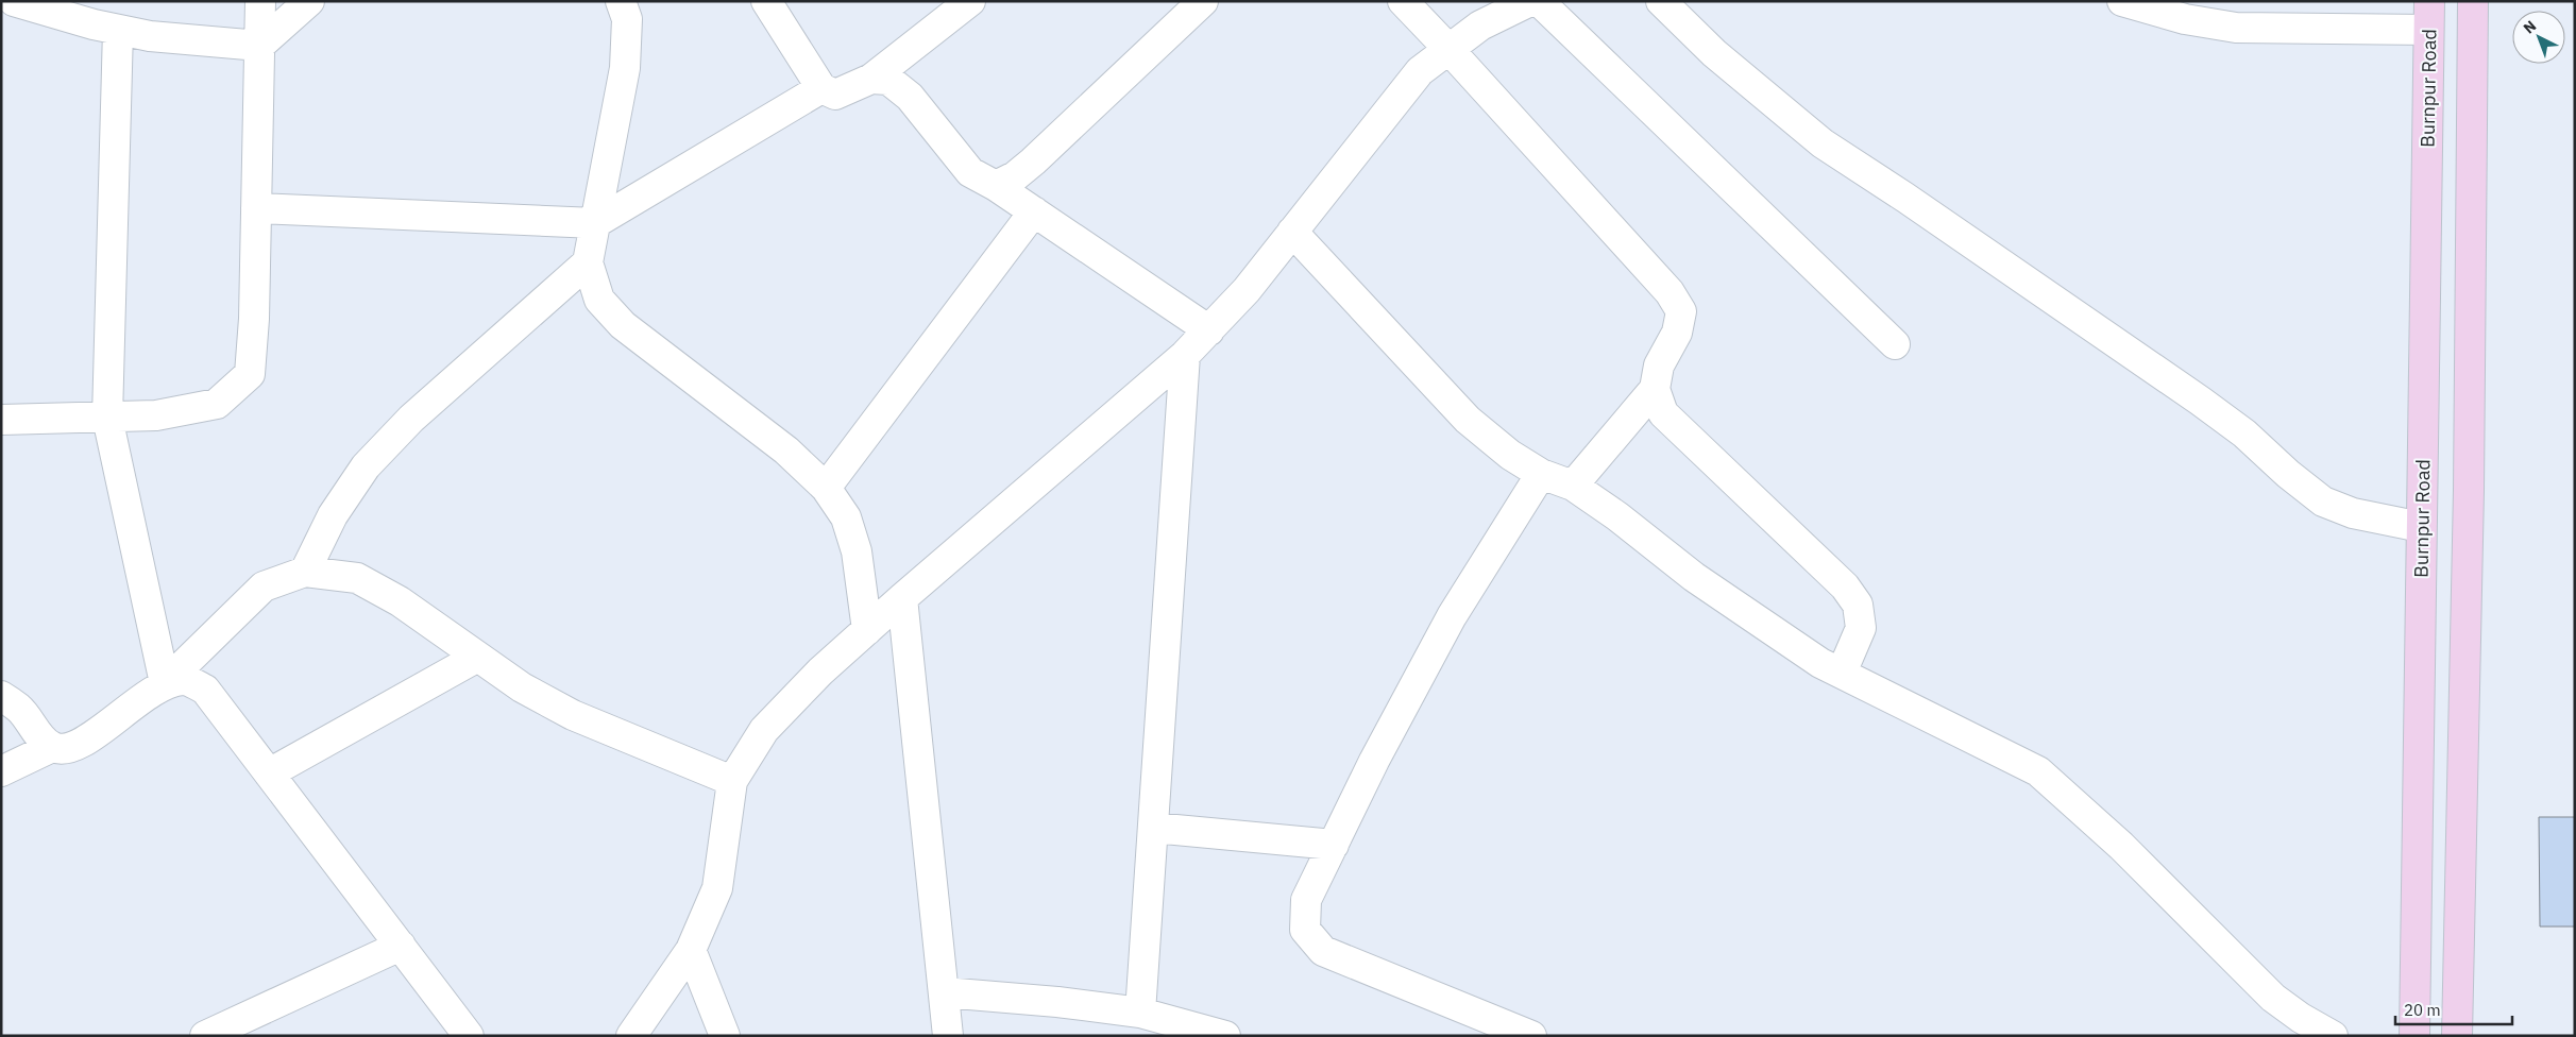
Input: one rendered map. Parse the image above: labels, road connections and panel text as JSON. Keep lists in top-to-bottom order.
{
  "streets": {
    "street": ["Burnpur Road"]
  },
  "scale_bar": "20 m",
  "north": "top left"
}
